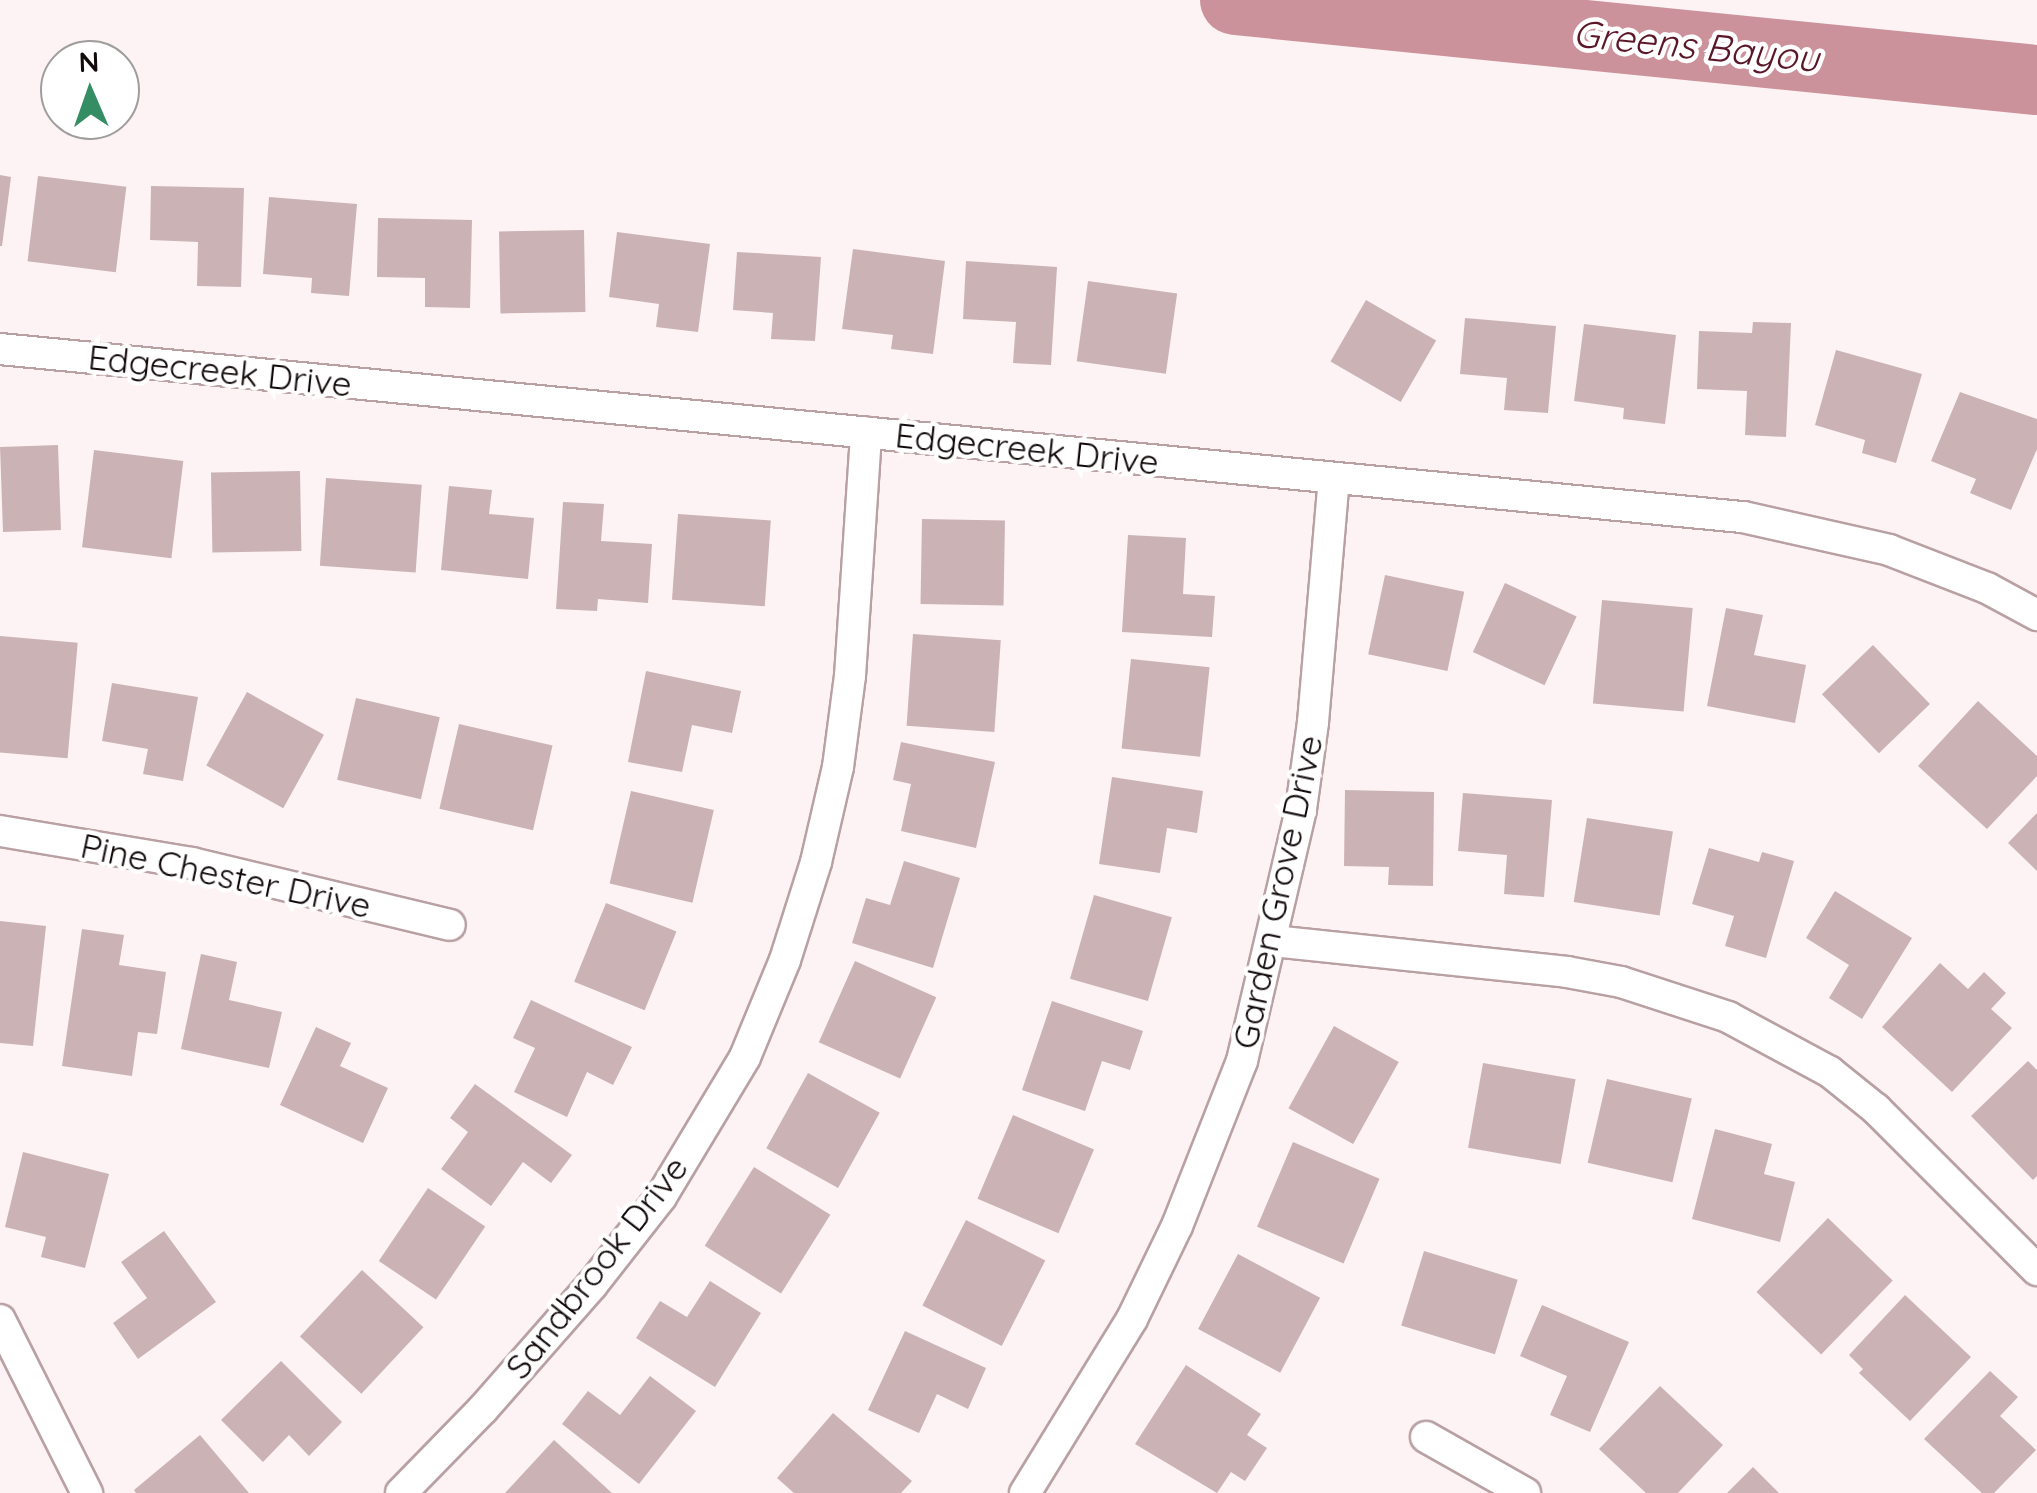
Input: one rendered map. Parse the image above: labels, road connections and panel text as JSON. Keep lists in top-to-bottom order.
{
  "streets": {
    "street": [
      "Edgecreek Drive",
      "Pine Chester Drive",
      "Garden Grove Drive",
      "Sandbrook Drive"
    ]
  },
  "crossings": [
    ["Edgecreek Drive", "Garden Grove Drive"],
    ["Edgecreek Drive", "Sandbrook Drive"]
  ],
  "water": ["Greens Bayou"],
  "north": "top"
}
